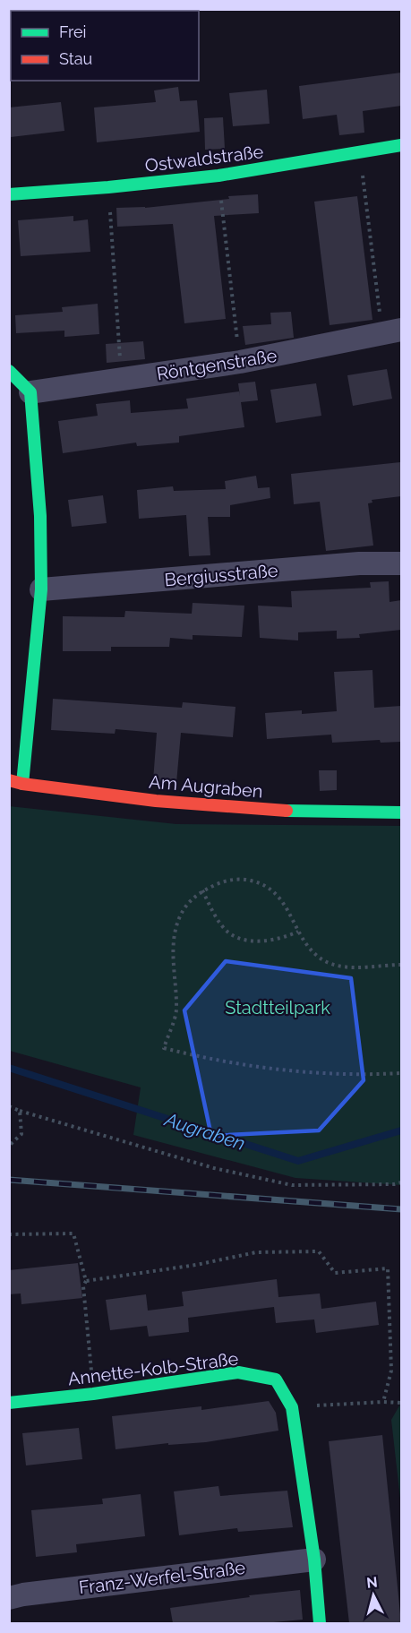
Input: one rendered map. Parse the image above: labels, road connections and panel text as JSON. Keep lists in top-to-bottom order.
{
  "streets": {
    "street": [
      "Ostwaldstraße",
      "Röntgenstraße",
      "Bergiusstraße",
      "Am Augraben",
      "Annette-Kolb-Straße",
      "Franz-Werfel-Straße"
    ]
  },
  "crossings": [
    ["Annette-Kolb-Straße", "Franz-Werfel-Straße"]
  ],
  "water": ["Augraben"],
  "parks": ["Stadtteilpark"],
  "legend": ["Frei", "Stau"],
  "north": "top"
}
